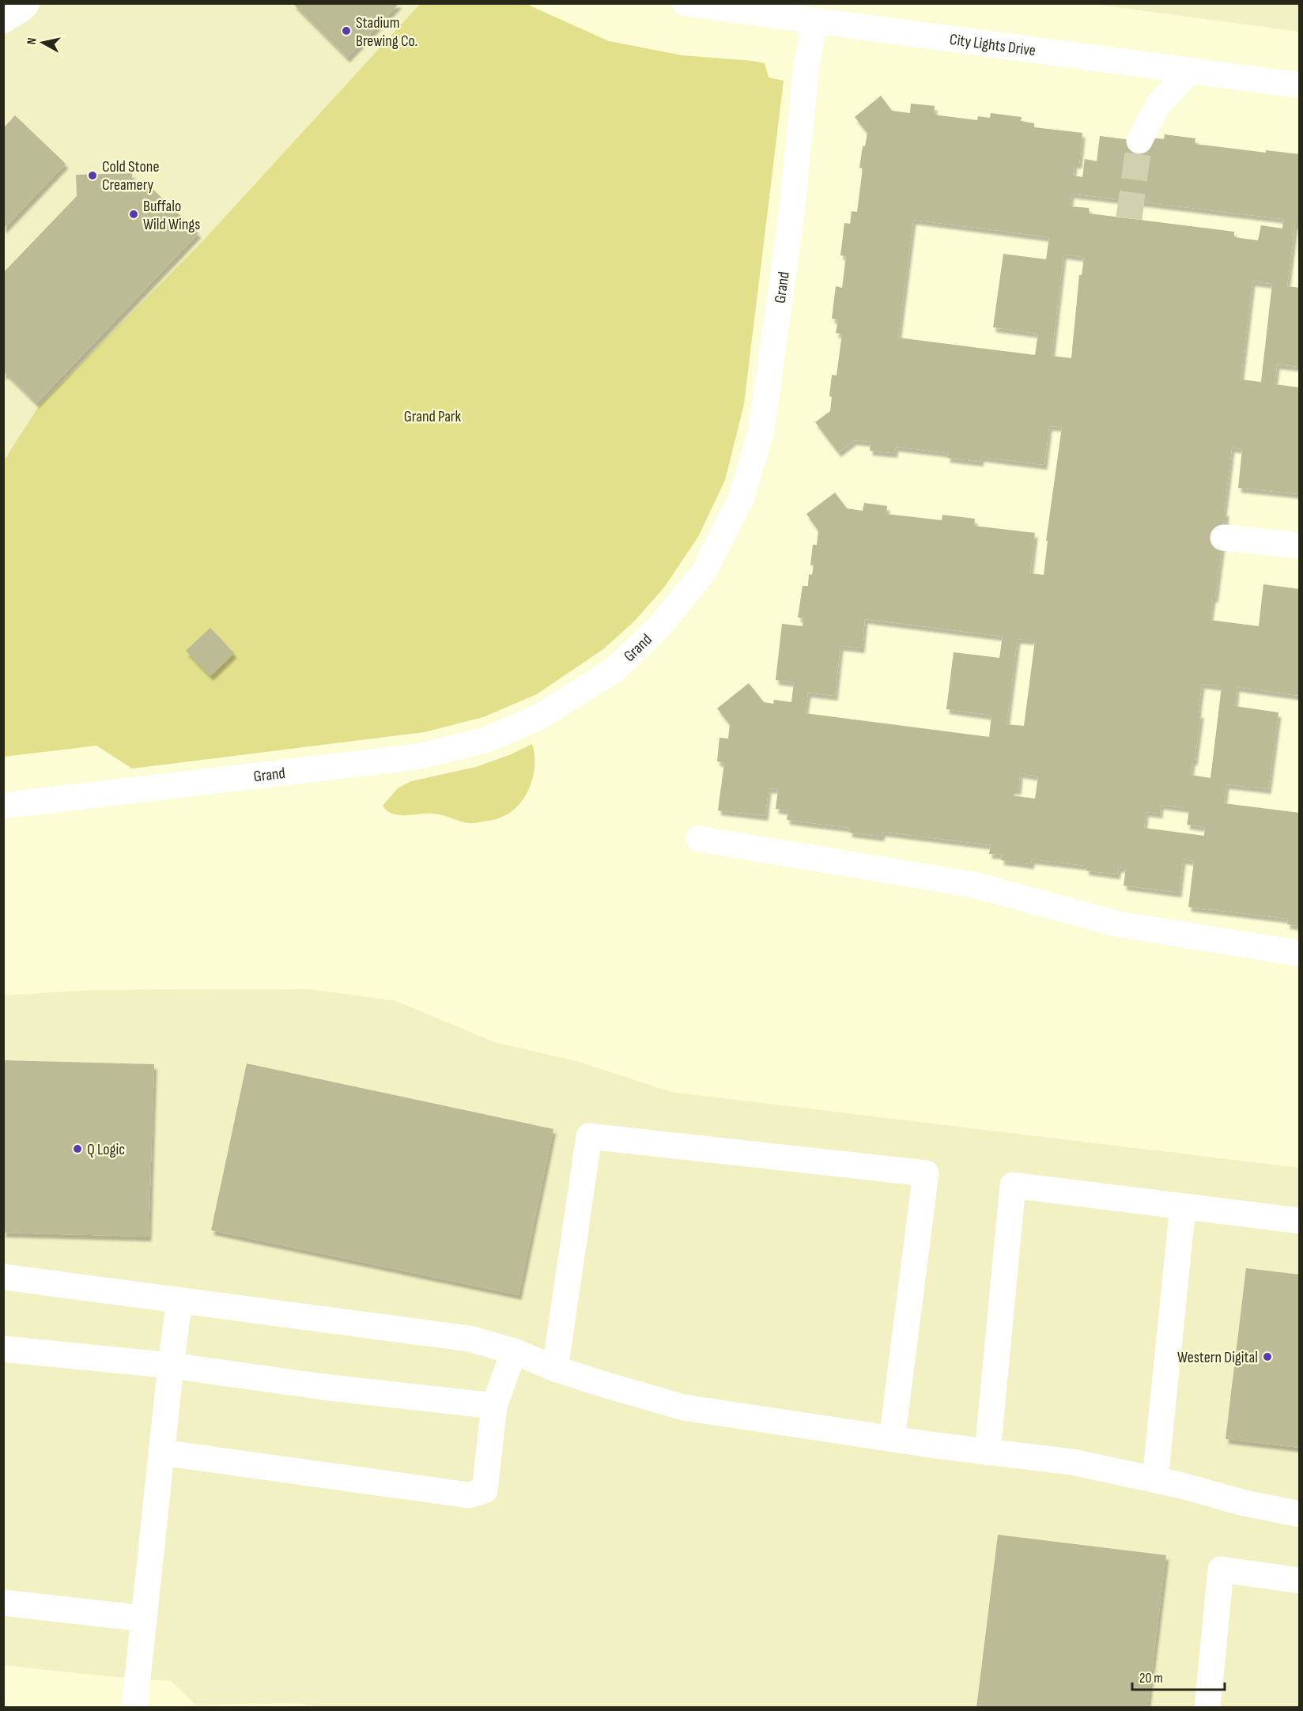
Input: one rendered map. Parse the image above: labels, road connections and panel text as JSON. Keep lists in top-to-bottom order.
{
  "streets": {
    "street": ["City Lights Drive", "Grand"]
  },
  "crossings": [
    ["City Lights Drive", "Grand"]
  ],
  "parks": ["Grand Park"],
  "places": [
    "Stadium Brewing Co.",
    "Cold Stone Creamery",
    "Buffalo Wild Wings",
    "Q Logic",
    "Western Digital"
  ],
  "scale_bar": "20 m",
  "north": "left"
}
